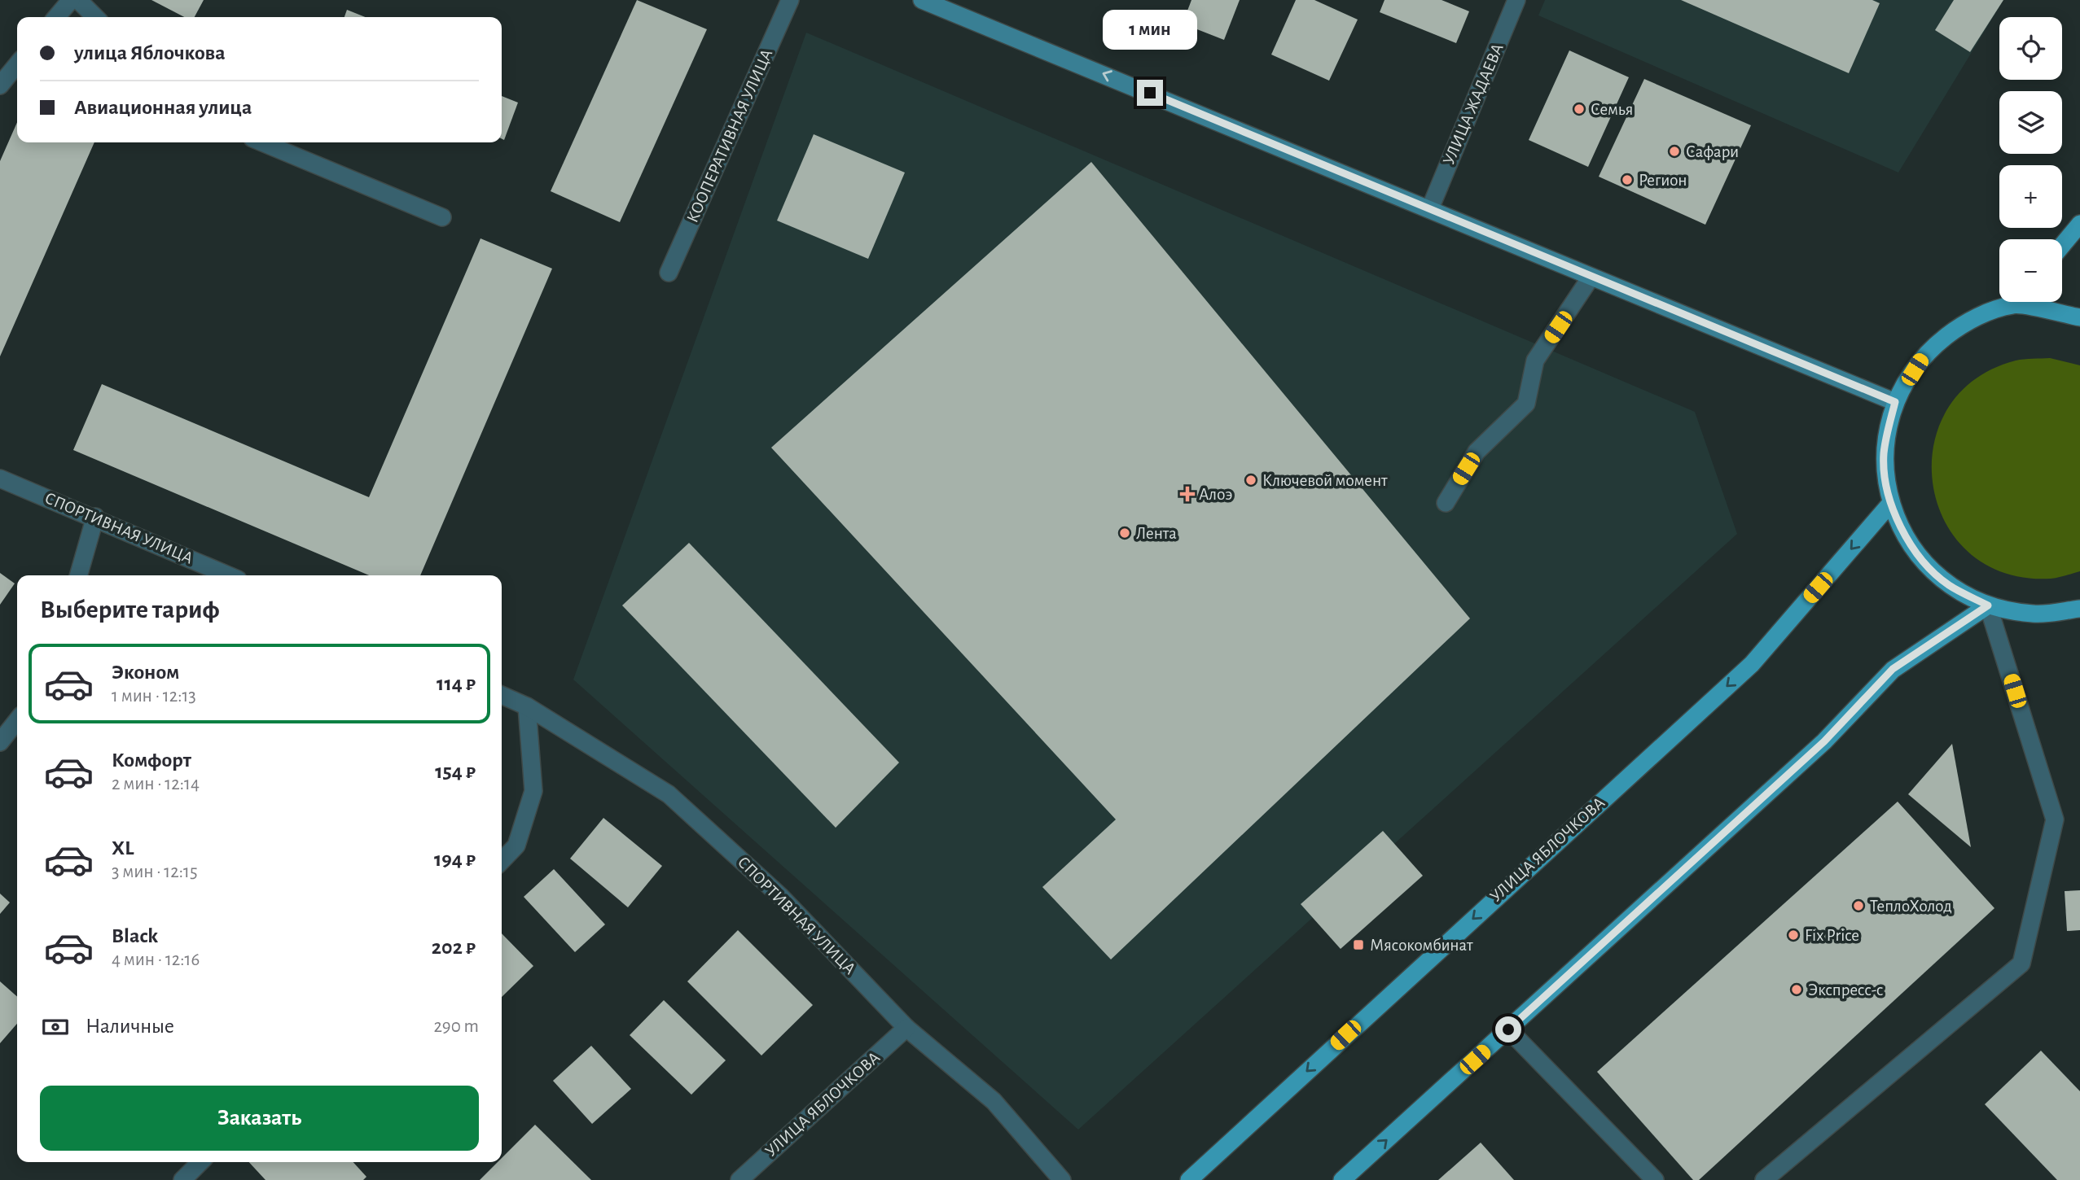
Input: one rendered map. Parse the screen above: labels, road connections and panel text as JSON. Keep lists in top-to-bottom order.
{
  "streets": {
    "main road": ["УЛИЦА ЯБЛОЧКОВА"],
    "street": ["УЛИЦА ЖАДАЕВА", "КООПЕРАТИВНАЯ УЛИЦА", "СПОРТИВНАЯ УЛИЦА"]
  },
  "crossings": [
    ["СПОРТИВНАЯ УЛИЦА", "УЛИЦА ЯБЛОЧКОВА"]
  ],
  "places": {
    "other": [
      "Семья",
      "Сафари",
      "Регион",
      "Ключевой момент",
      "Лента",
      "ТеплоХолод",
      "Fix Price",
      "Экспресс-с"
    ],
    "health": ["Алоэ"],
    "transit": ["Мясокомбинат"]
  },
  "page": {
    "bubble": "1 мин",
    "map_buttons": ["+", "−"],
    "banner": ["улица Яблочкова", "Авиационная улица"],
    "heading": "Выберите тариф",
    "list": [
      {
        "name": "Эконом",
        "note": "1 мин · 12:13",
        "value": "114 ₽"
      },
      {
        "name": "Комфорт",
        "note": "2 мин · 12:14",
        "value": "154 ₽"
      },
      {
        "name": "XL",
        "note": "3 мин · 12:15",
        "value": "194 ₽"
      },
      {
        "name": "Black",
        "note": "4 мин · 12:16",
        "value": "202 ₽"
      }
    ],
    "pay": ["Наличные", "290 m"],
    "buttons": "Заказать"
  }
}
